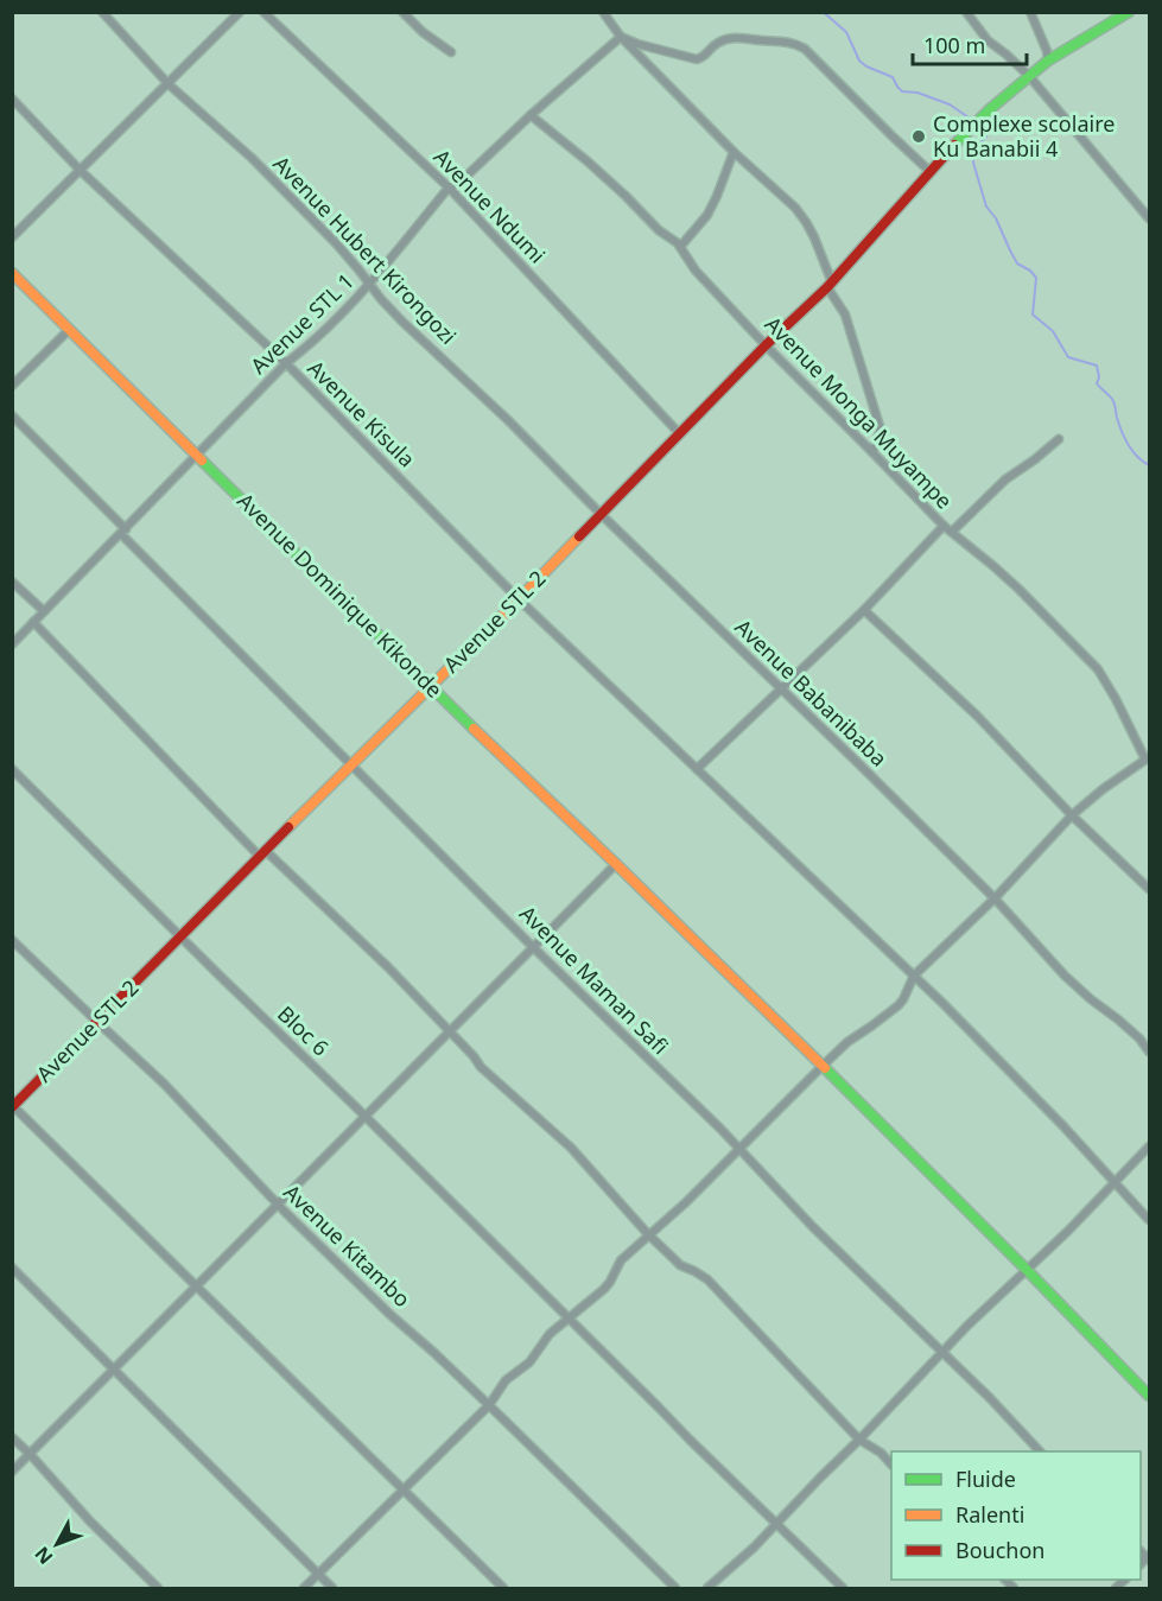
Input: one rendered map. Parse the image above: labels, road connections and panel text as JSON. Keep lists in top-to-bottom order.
{
  "streets": {
    "street": [
      "Avenue Ndumi",
      "Avenue Hubert Kirongozi",
      "Avenue STL 1",
      "Avenue Monga Muyampe",
      "Avenue Kisula",
      "Avenue Dominique Kikonde",
      "Avenue STL 2",
      "Avenue Babanibaba",
      "Avenue Maman Safi",
      "Bloc 6",
      "Avenue Kitambo"
    ]
  },
  "crossings": [
    ["Avenue Ndumi", "Avenue STL 1"],
    ["Avenue Ndumi", "Avenue STL 2"],
    ["Avenue Hubert Kirongozi", "Avenue STL 1"],
    ["Avenue Hubert Kirongozi", "Avenue STL 2"],
    ["Avenue Hubert Kirongozi", "Avenue Babanibaba"],
    ["Avenue STL 1", "Avenue Monga Muyampe"],
    ["Avenue STL 1", "Avenue Kisula"],
    ["Avenue STL 1", "Avenue Dominique Kikonde"],
    ["Avenue STL 1", "Avenue Maman Safi"],
    ["Avenue Monga Muyampe", "Avenue Kisula"],
    ["Avenue Monga Muyampe", "Avenue STL 2"],
    ["Avenue Monga Muyampe", "Avenue Babanibaba"],
    ["Avenue Kisula", "Avenue STL 2"],
    ["Avenue Dominique Kikonde", "Avenue STL 2"],
    ["Avenue STL 2", "Avenue Babanibaba"],
    ["Avenue STL 2", "Avenue Maman Safi"],
    ["Avenue STL 2", "Bloc 6"],
    ["Avenue STL 2", "Avenue Kitambo"]
  ],
  "places": ["Complexe scolaire Ku Banabii 4"],
  "legend": ["Fluide", "Ralenti", "Bouchon"],
  "scale_bar": "100 m",
  "north": "bottom left"
}
